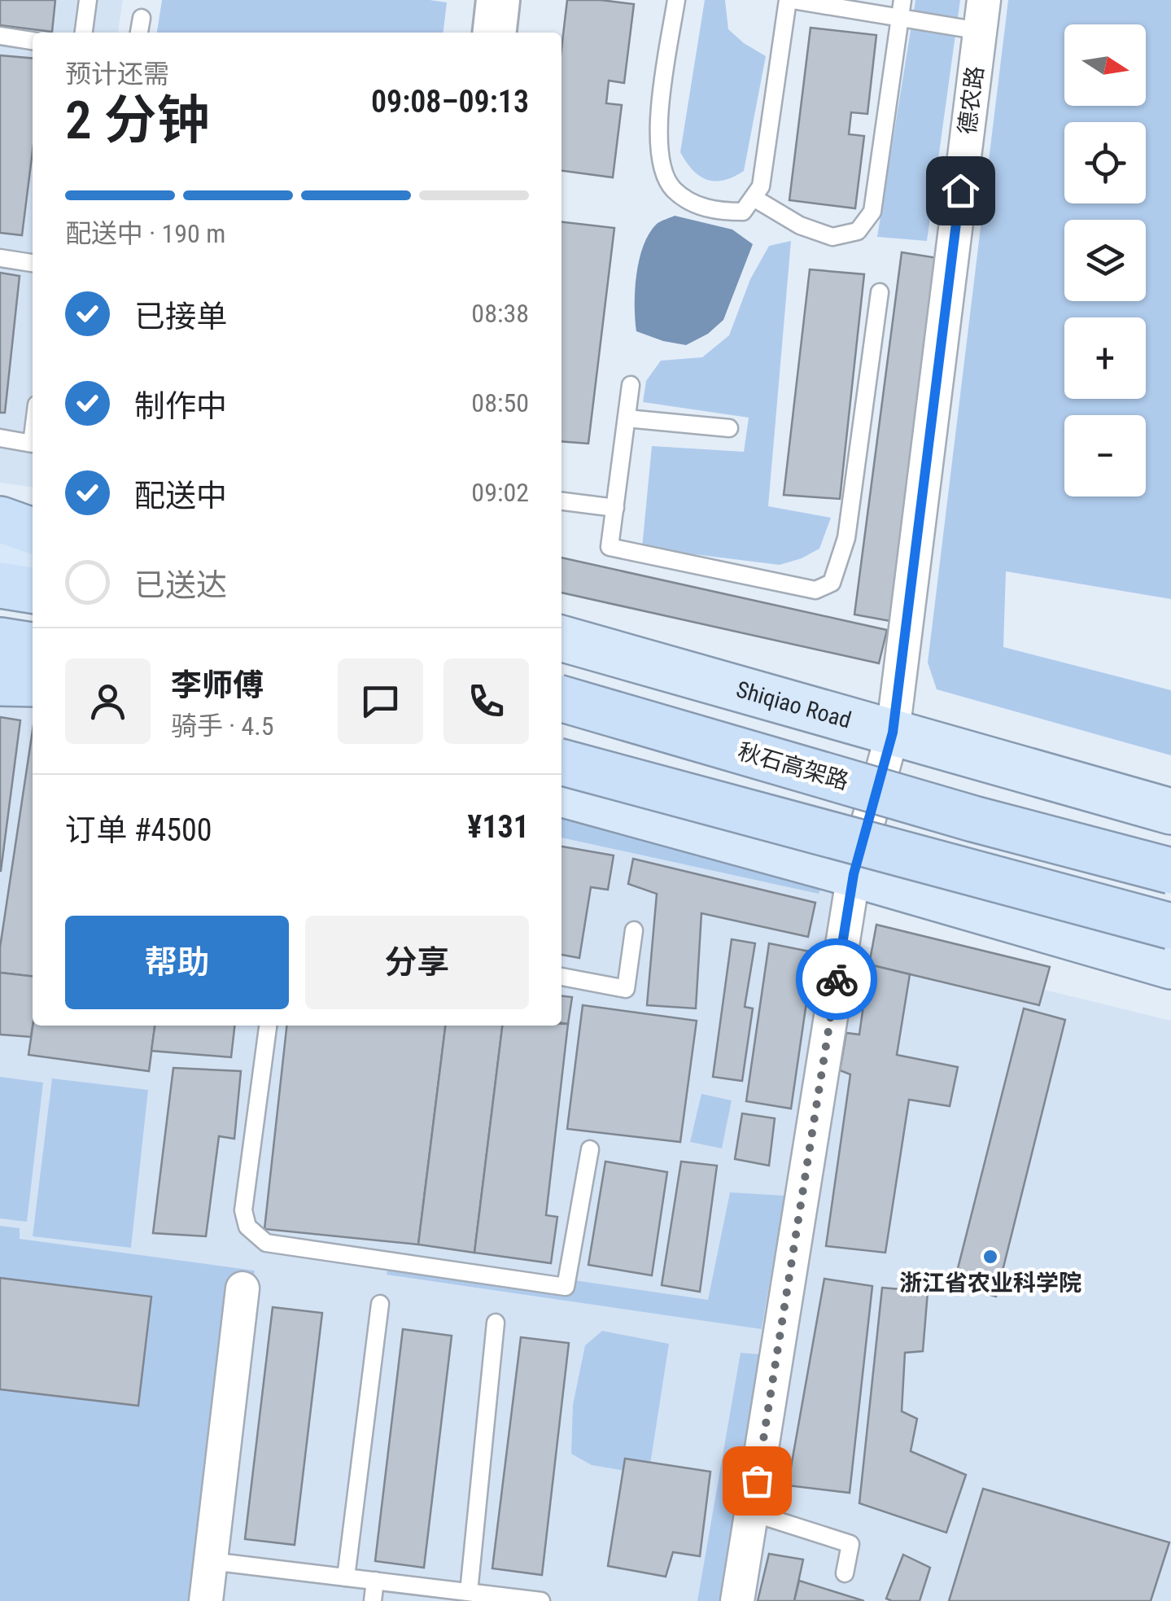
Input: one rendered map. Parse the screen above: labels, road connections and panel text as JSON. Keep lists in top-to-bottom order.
{
  "streets": {
    "highway": ["秋石高架路"],
    "main road": ["Shiqiao Road"],
    "street": ["德农路"]
  },
  "crossings": [
    ["德农路", "Shiqiao Road"]
  ],
  "places": ["浙江省农业科学院"],
  "north": "right",
  "page": {
    "map_buttons": ["+", "−"],
    "heading": ["2 分钟", "预计还需", "09:08–09:13"],
    "panel": [
      "李师傅",
      "骑手 · 4.5",
      "订单 #4500",
      "¥131"
    ],
    "bar": "配送中 · 190 m",
    "list": [
      ["已接单", "08:38"],
      ["制作中", "08:50"],
      ["配送中", "09:02"],
      "已送达"
    ],
    "buttons": ["帮助", "分享"]
  }
}
